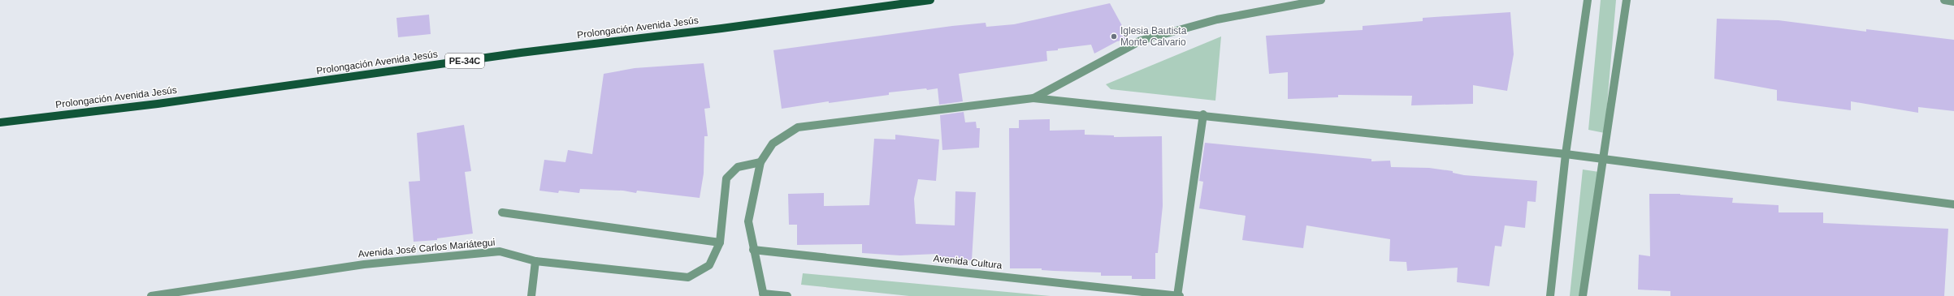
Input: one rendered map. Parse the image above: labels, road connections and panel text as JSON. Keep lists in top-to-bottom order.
{
  "streets": {
    "main road": ["Prolongación Avenida Jesús", "PE-34C"],
    "street": ["Avenida José Carlos Mariátegui", "Avenida Cultura"]
  },
  "places": ["Iglesia Bautista Monte Calvario"]
}
